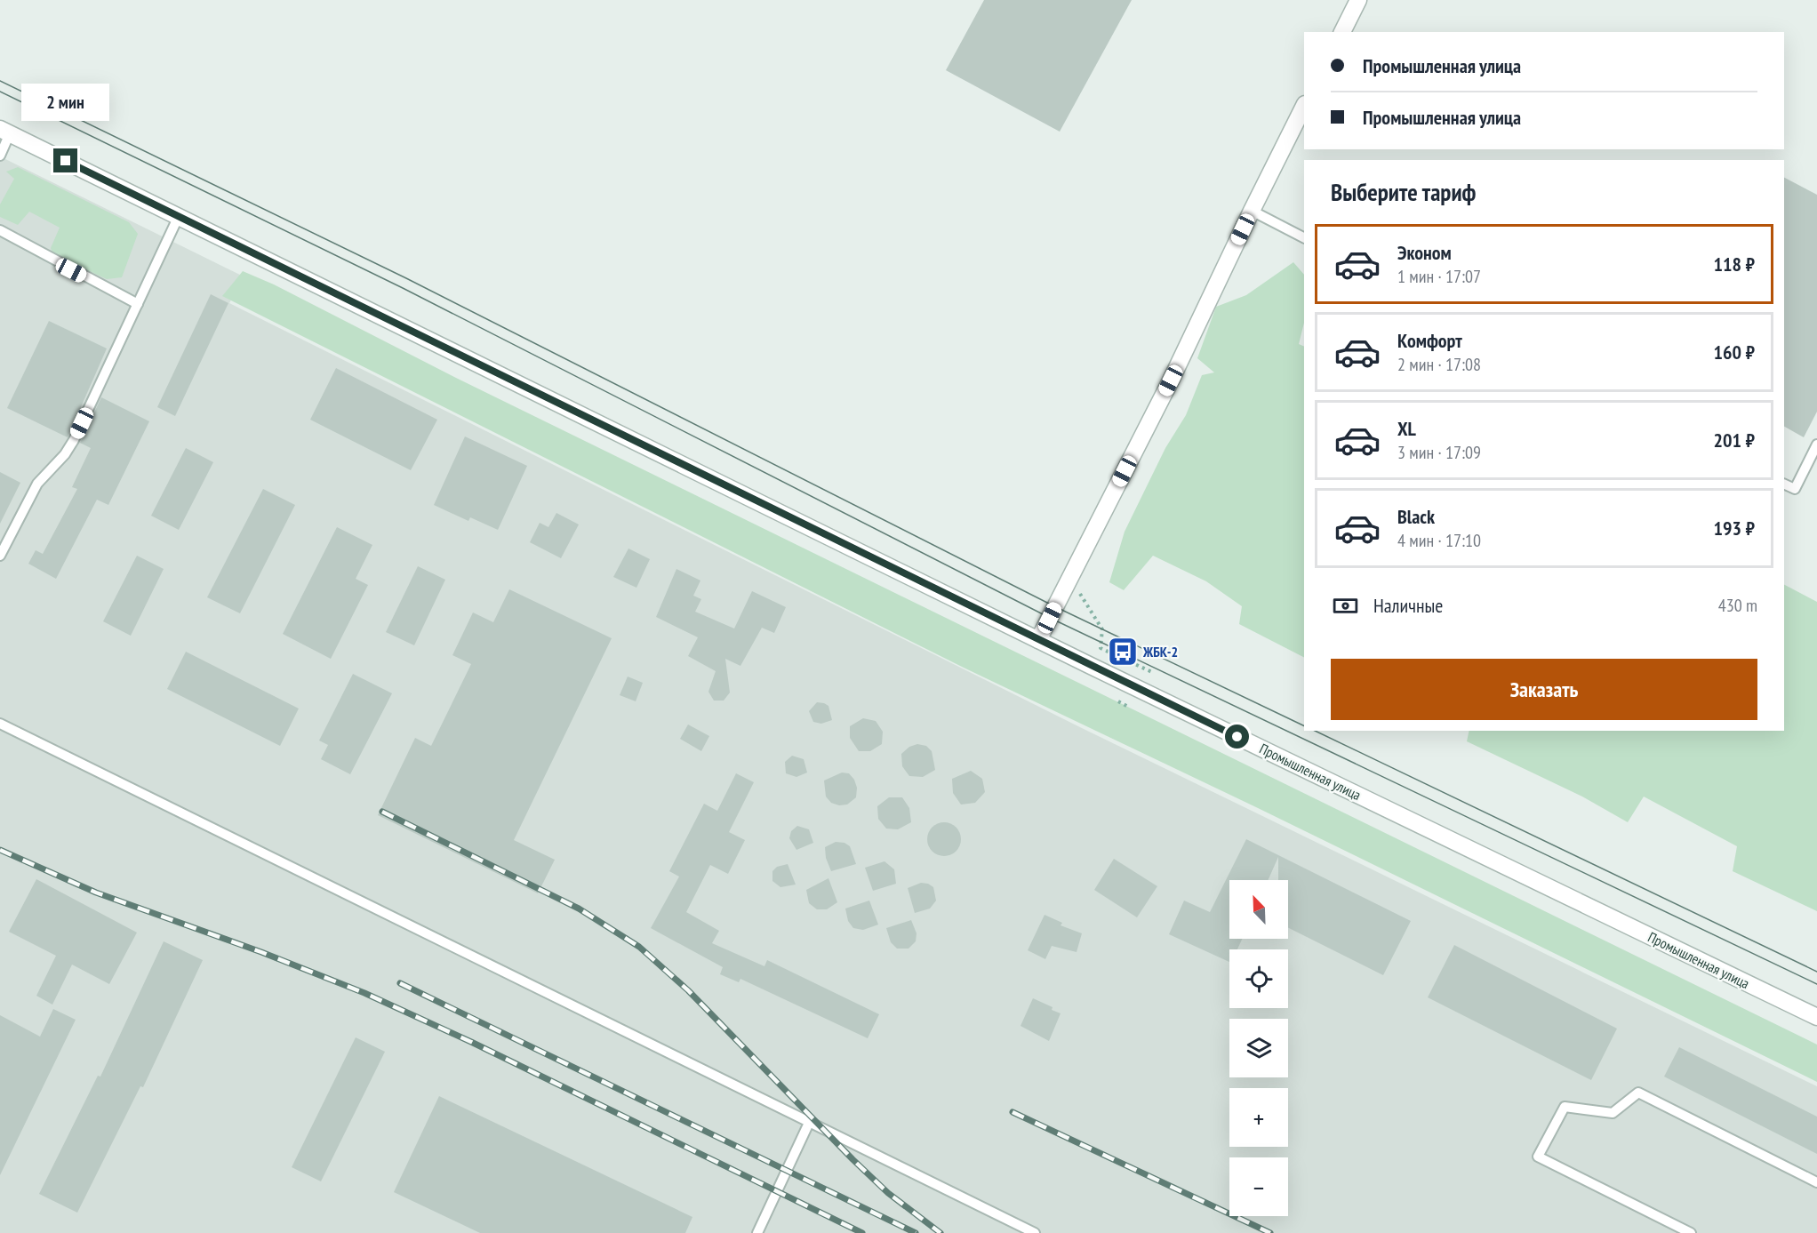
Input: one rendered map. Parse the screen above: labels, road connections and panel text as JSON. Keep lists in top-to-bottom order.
{
  "streets": {
    "street": ["Промышленная улица"]
  },
  "places": {
    "bus stop": ["ЖБК-2"]
  },
  "north": "top left",
  "page": {
    "banner": ["Промышленная улица", "Промышленная улица"],
    "bubble": "2 мин",
    "heading": "Выберите тариф",
    "list": [
      {
        "name": "Эконом",
        "note": "1 мин · 17:07",
        "value": "118 ₽"
      },
      {
        "name": "Комфорт",
        "note": "2 мин · 17:08",
        "value": "160 ₽"
      },
      {
        "name": "XL",
        "note": "3 мин · 17:09",
        "value": "201 ₽"
      },
      {
        "name": "Black",
        "note": "4 мин · 17:10",
        "value": "193 ₽"
      }
    ],
    "pay": ["Наличные", "430 m"],
    "buttons": "Заказать",
    "map_buttons": ["+", "−"]
  }
}
